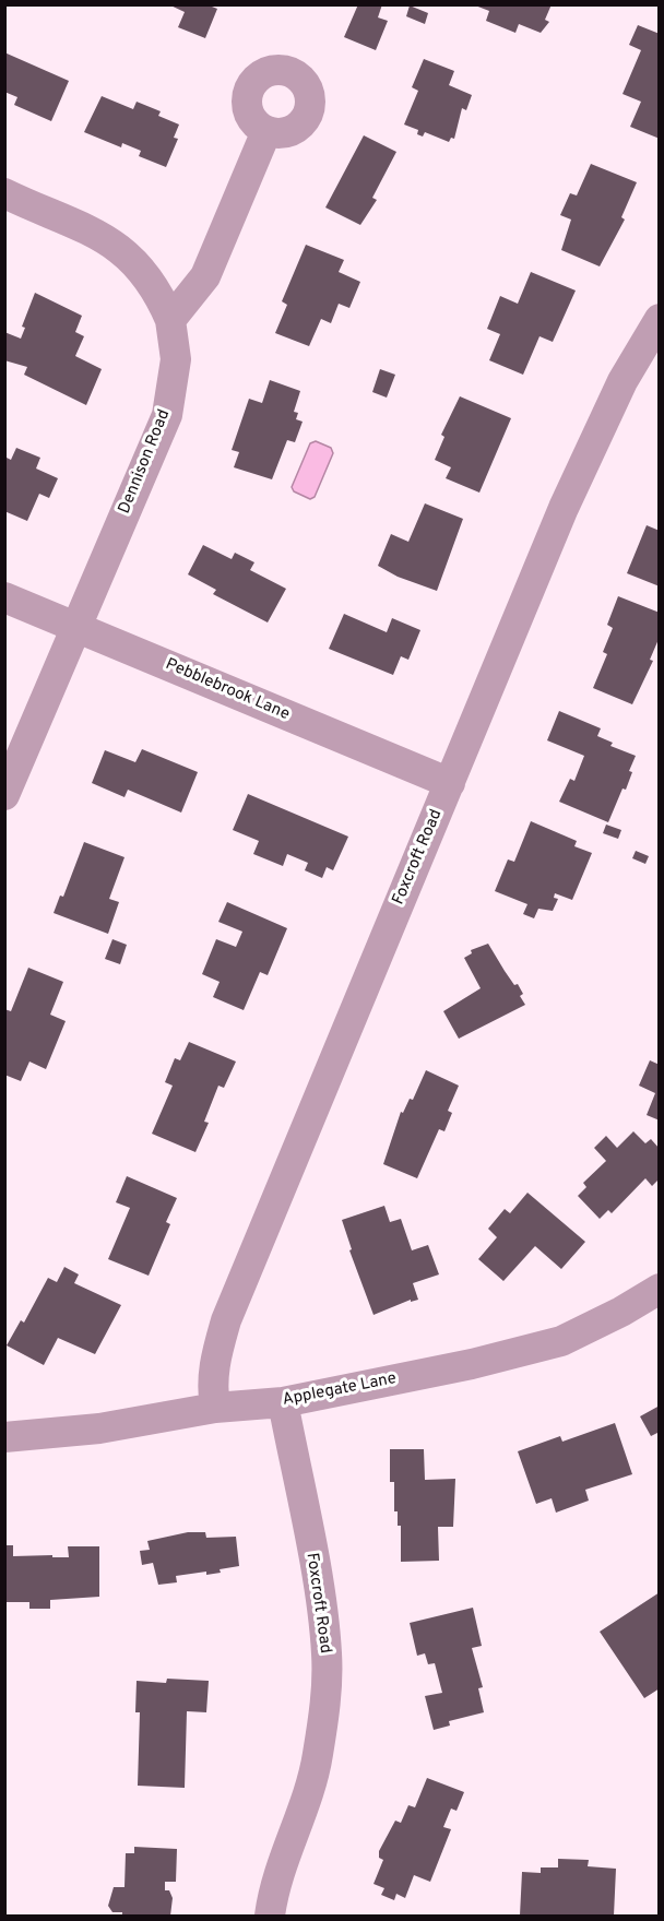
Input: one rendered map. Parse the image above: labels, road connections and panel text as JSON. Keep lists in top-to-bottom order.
{
  "streets": {
    "street": [
      "Dennison Road",
      "Pebblebrook Lane",
      "Foxcroft Road",
      "Applegate Lane"
    ]
  },
  "crossings": [
    ["Dennison Road", "Pebblebrook Lane"],
    ["Pebblebrook Lane", "Foxcroft Road"],
    ["Foxcroft Road", "Applegate Lane"]
  ]
}
